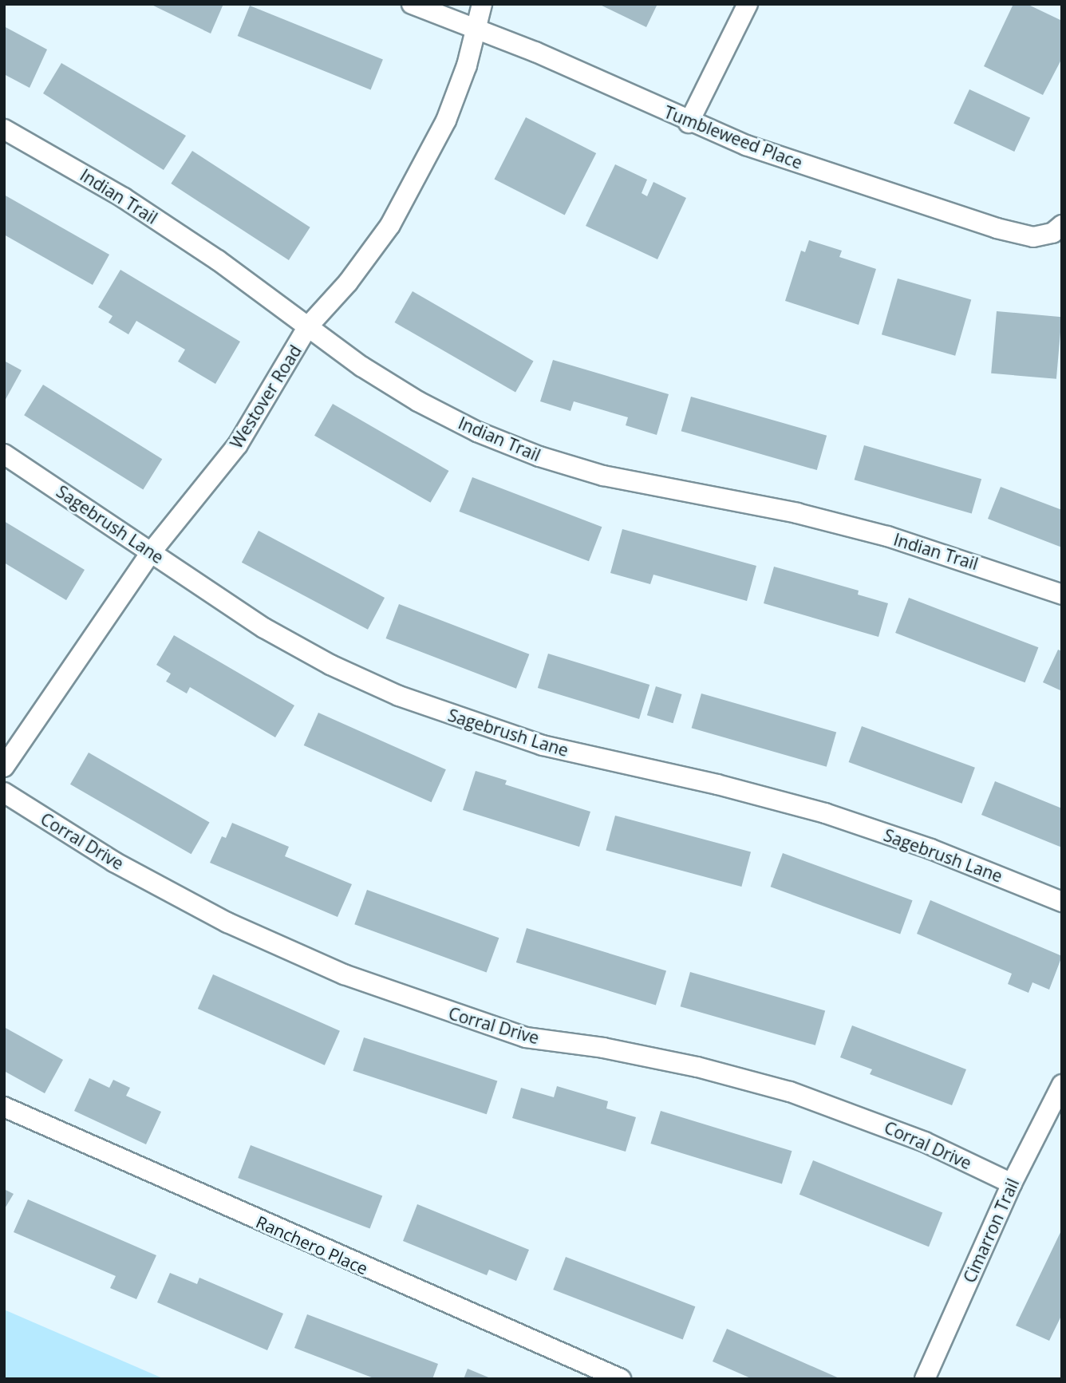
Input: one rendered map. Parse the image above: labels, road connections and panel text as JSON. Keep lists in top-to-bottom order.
{
  "streets": {
    "street": [
      "Tumbleweed Place",
      "Indian Trail",
      "Westover Road",
      "Sagebrush Lane",
      "Corral Drive",
      "Cimarron Trail",
      "Ranchero Place"
    ]
  },
  "crossings": [
    ["Tumbleweed Place", "Westover Road"],
    ["Indian Trail", "Westover Road"],
    ["Westover Road", "Sagebrush Lane"],
    ["Corral Drive", "Cimarron Trail"]
  ]
}
